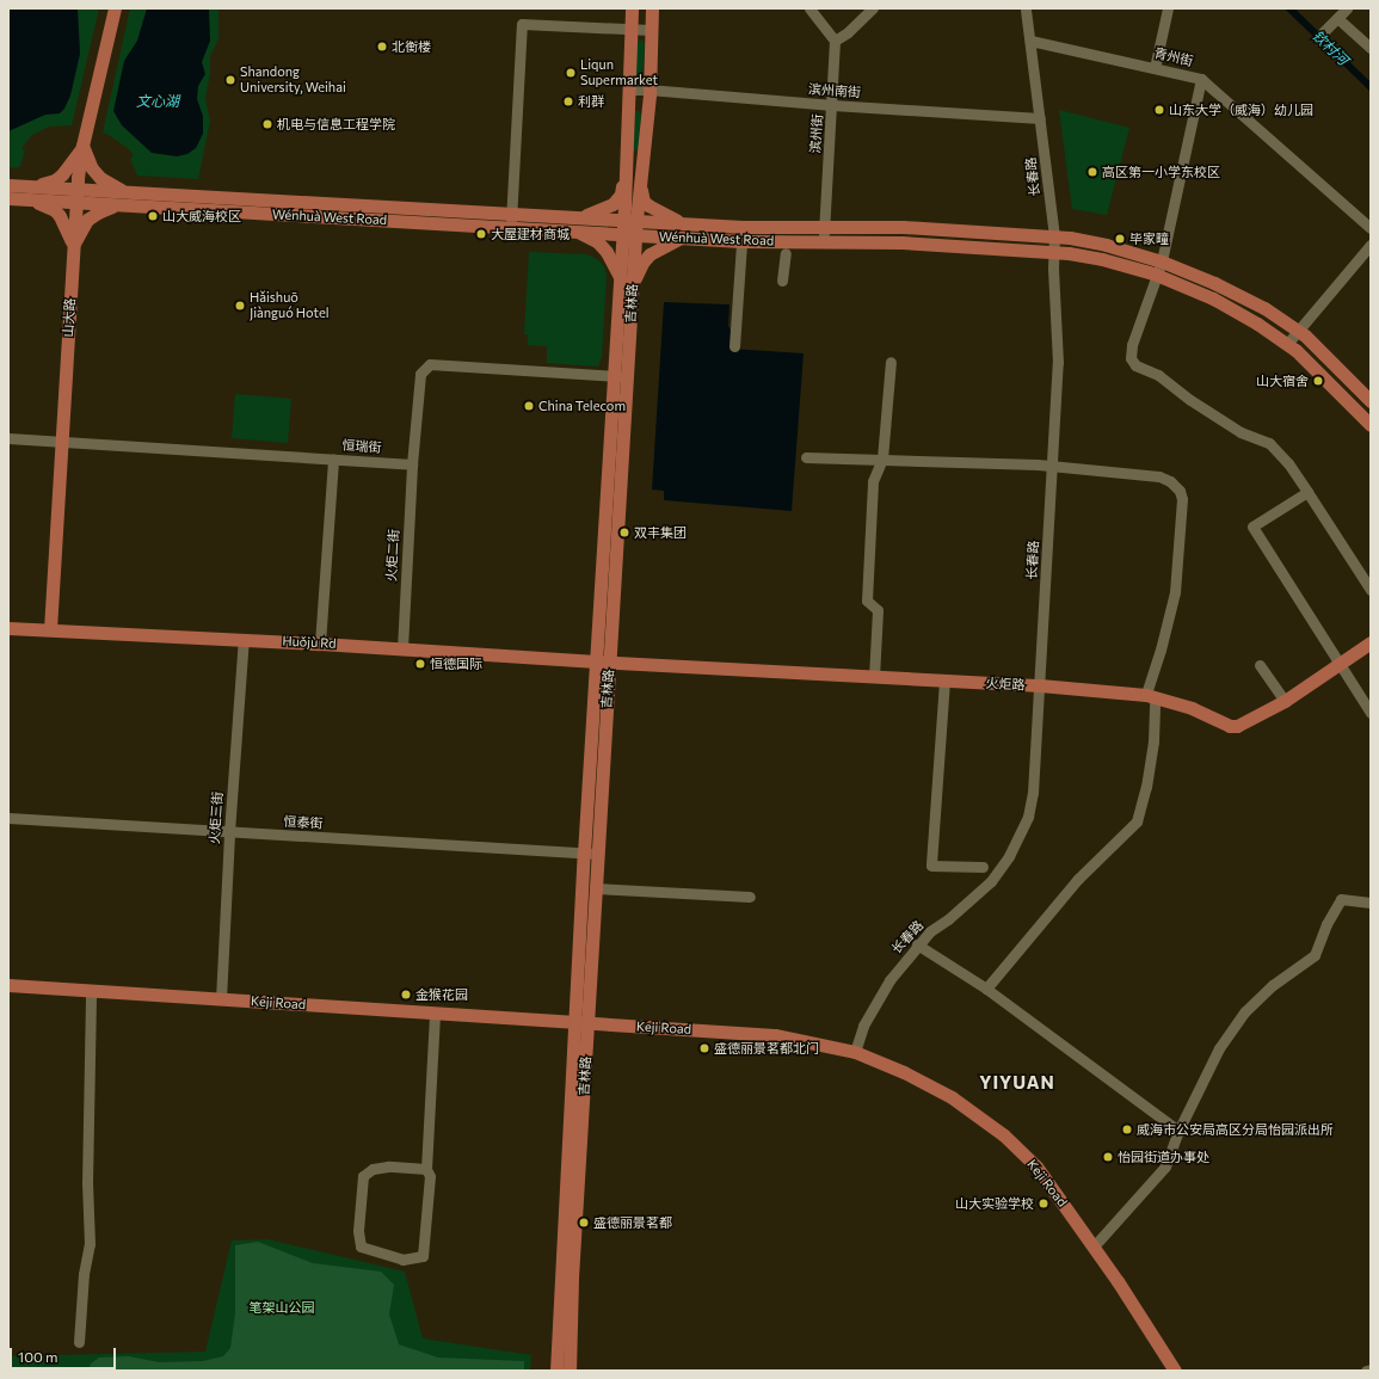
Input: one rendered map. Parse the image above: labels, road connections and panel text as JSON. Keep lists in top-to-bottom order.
{
  "streets": {
    "main road": [
      "Wénhuà West Road",
      "吉林路",
      "山大路",
      "Huǒjù Rd",
      "火炬路",
      "Keji Road"
    ],
    "street": [
      "青州街",
      "滨州南街",
      "滨州街",
      "长春路",
      "恒瑞街",
      "火炬二街",
      "火炬三街",
      "恒泰街"
    ]
  },
  "crossings": [
    ["青州街", "长春路"],
    ["滨州南街", "滨州街"],
    ["滨州南街", "长春路"],
    ["滨州南街", "吉林路"],
    ["滨州街", "Wénhuà West Road"],
    ["长春路", "Wénhuà West Road"],
    ["长春路", "火炬路"],
    ["长春路", "Keji Road"],
    ["Wénhuà West Road", "吉林路"],
    ["Wénhuà West Road", "山大路"],
    ["吉林路", "Huǒjù Rd"],
    ["吉林路", "火炬路"],
    ["吉林路", "恒泰街"],
    ["吉林路", "Keji Road"],
    ["山大路", "恒瑞街"],
    ["山大路", "Huǒjù Rd"],
    ["恒瑞街", "火炬二街"],
    ["火炬二街", "Huǒjù Rd"],
    ["Huǒjù Rd", "火炬路"],
    ["Huǒjù Rd", "火炬三街"],
    ["火炬三街", "恒泰街"],
    ["火炬三街", "Keji Road"]
  ],
  "districts": ["YIYUAN"],
  "water": ["钦村河", "文心湖"],
  "parks": ["笔架山公园"],
  "places": [
    "北衡楼",
    "Liqun Supermarket",
    "Shandong University, Weihai",
    "利群",
    "山东大学（威海）幼儿园",
    "机电与信息工程学院",
    "高区第一小学东校区",
    "山大威海校区",
    "大屋建材商城",
    "毕家疃",
    "Hǎishuō Jiànguó Hotel",
    "山大宿舍",
    "China Telecom",
    "双丰集团",
    "恒德国际",
    "金猴花园",
    "盛德丽景茗都北门",
    "威海市公安局高区分局怡园派出所",
    "怡园街道办事处",
    "山大实验学校",
    "盛德丽景茗都"
  ],
  "scale_bar": "100 m"
}
